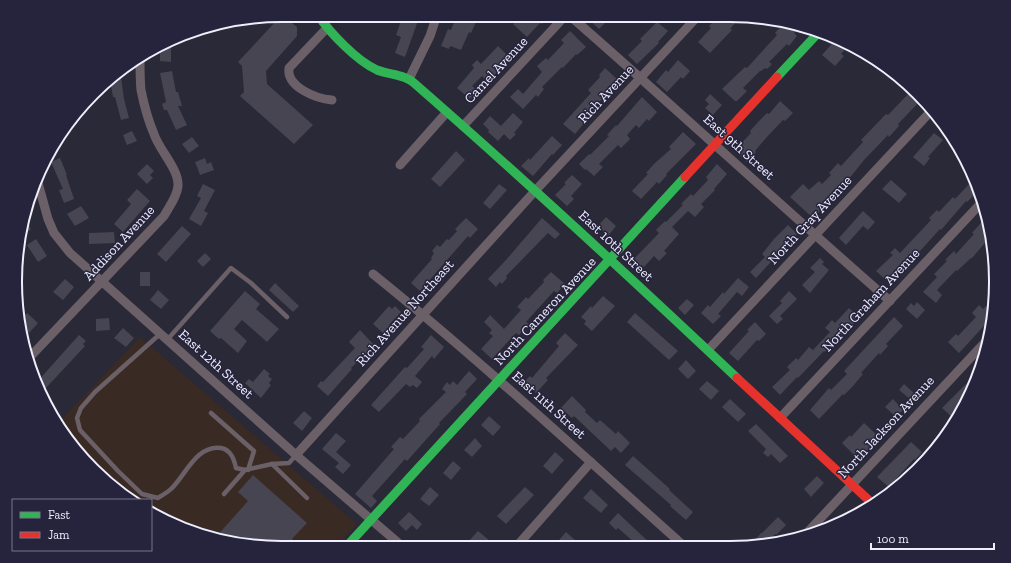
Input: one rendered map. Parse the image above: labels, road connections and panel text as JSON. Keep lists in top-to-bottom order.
{
  "streets": {
    "street": [
      "Camel Avenue",
      "Rich Avenue",
      "East 9th Street",
      "North Gray Avenue",
      "Addison Avenue",
      "East 10th Street",
      "North Graham Avenue",
      "North Cameron Avenue",
      "Rich Avenue Northeast",
      "East 12th Street",
      "East 11th Street",
      "North Jackson Avenue"
    ]
  },
  "crossings": [
    ["Camel Avenue", "East 10th Street"],
    ["Rich Avenue", "East 9th Street"],
    ["Rich Avenue", "East 10th Street"],
    ["Rich Avenue", "Rich Avenue Northeast"],
    ["East 9th Street", "North Gray Avenue"],
    ["East 9th Street", "North Graham Avenue"],
    ["East 9th Street", "North Cameron Avenue"],
    ["North Gray Avenue", "East 10th Street"],
    ["Addison Avenue", "East 12th Street"],
    ["East 10th Street", "North Graham Avenue"],
    ["East 10th Street", "North Cameron Avenue"],
    ["East 10th Street", "Rich Avenue Northeast"],
    ["East 10th Street", "North Jackson Avenue"],
    ["North Cameron Avenue", "East 12th Street"],
    ["North Cameron Avenue", "East 11th Street"],
    ["Rich Avenue Northeast", "East 12th Street"],
    ["Rich Avenue Northeast", "East 11th Street"]
  ],
  "legend": ["Fast", "Jam"],
  "scale_bar": "100 m"
}
